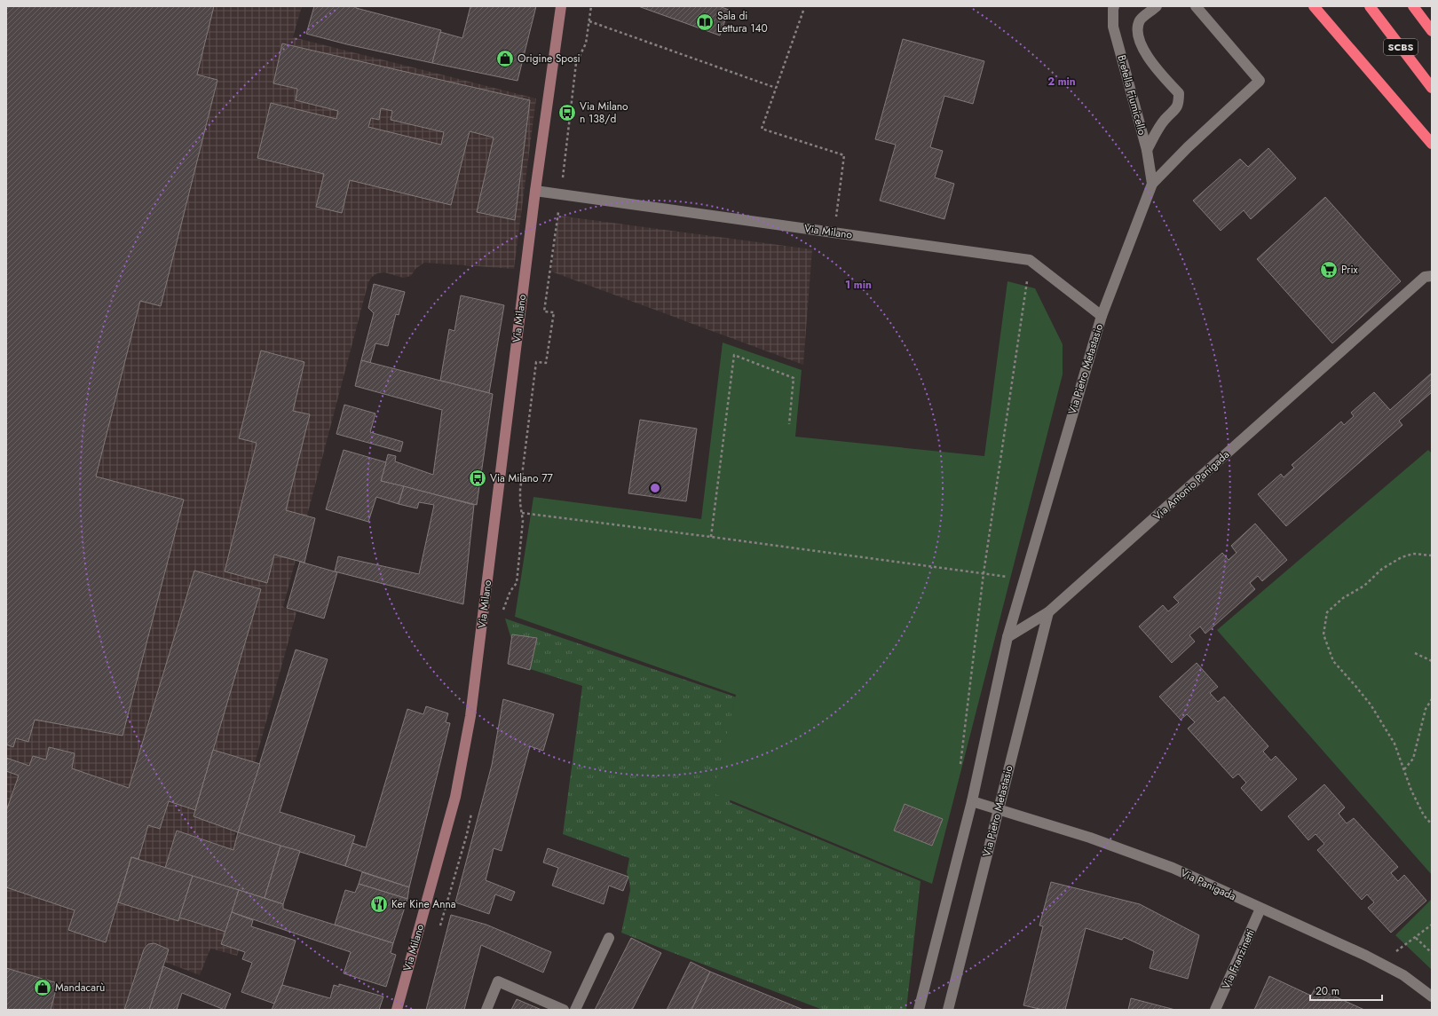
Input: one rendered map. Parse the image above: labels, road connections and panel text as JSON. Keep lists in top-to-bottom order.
{
  "streets": {
    "highway": ["SCBS"],
    "main road": ["Via Milano"],
    "street": [
      "Bretella Fiumicello",
      "Via Pietro Metastasio",
      "Via Antonio Panigada",
      "Via Panigada",
      "Via Franzinetti"
    ]
  },
  "crossings": [
    ["Bretella Fiumicello", "Via Pietro Metastasio"],
    ["Via Pietro Metastasio", "Via Antonio Panigada"],
    ["Via Pietro Metastasio", "Via Panigada"],
    ["Via Panigada", "Via Franzinetti"]
  ],
  "places": {
    "library": ["Sala di Lettura 140"],
    "shop": ["Origine Sposi", "Mandacarù"],
    "bus stop": ["Via Milano n 138/d", "Via Milano 77"],
    "supermarket": ["Prix"],
    "restaurant": ["Ker Kine Anna"]
  },
  "scale_bar": "20 m",
  "rings": ["2 min", "1 min"]
}
